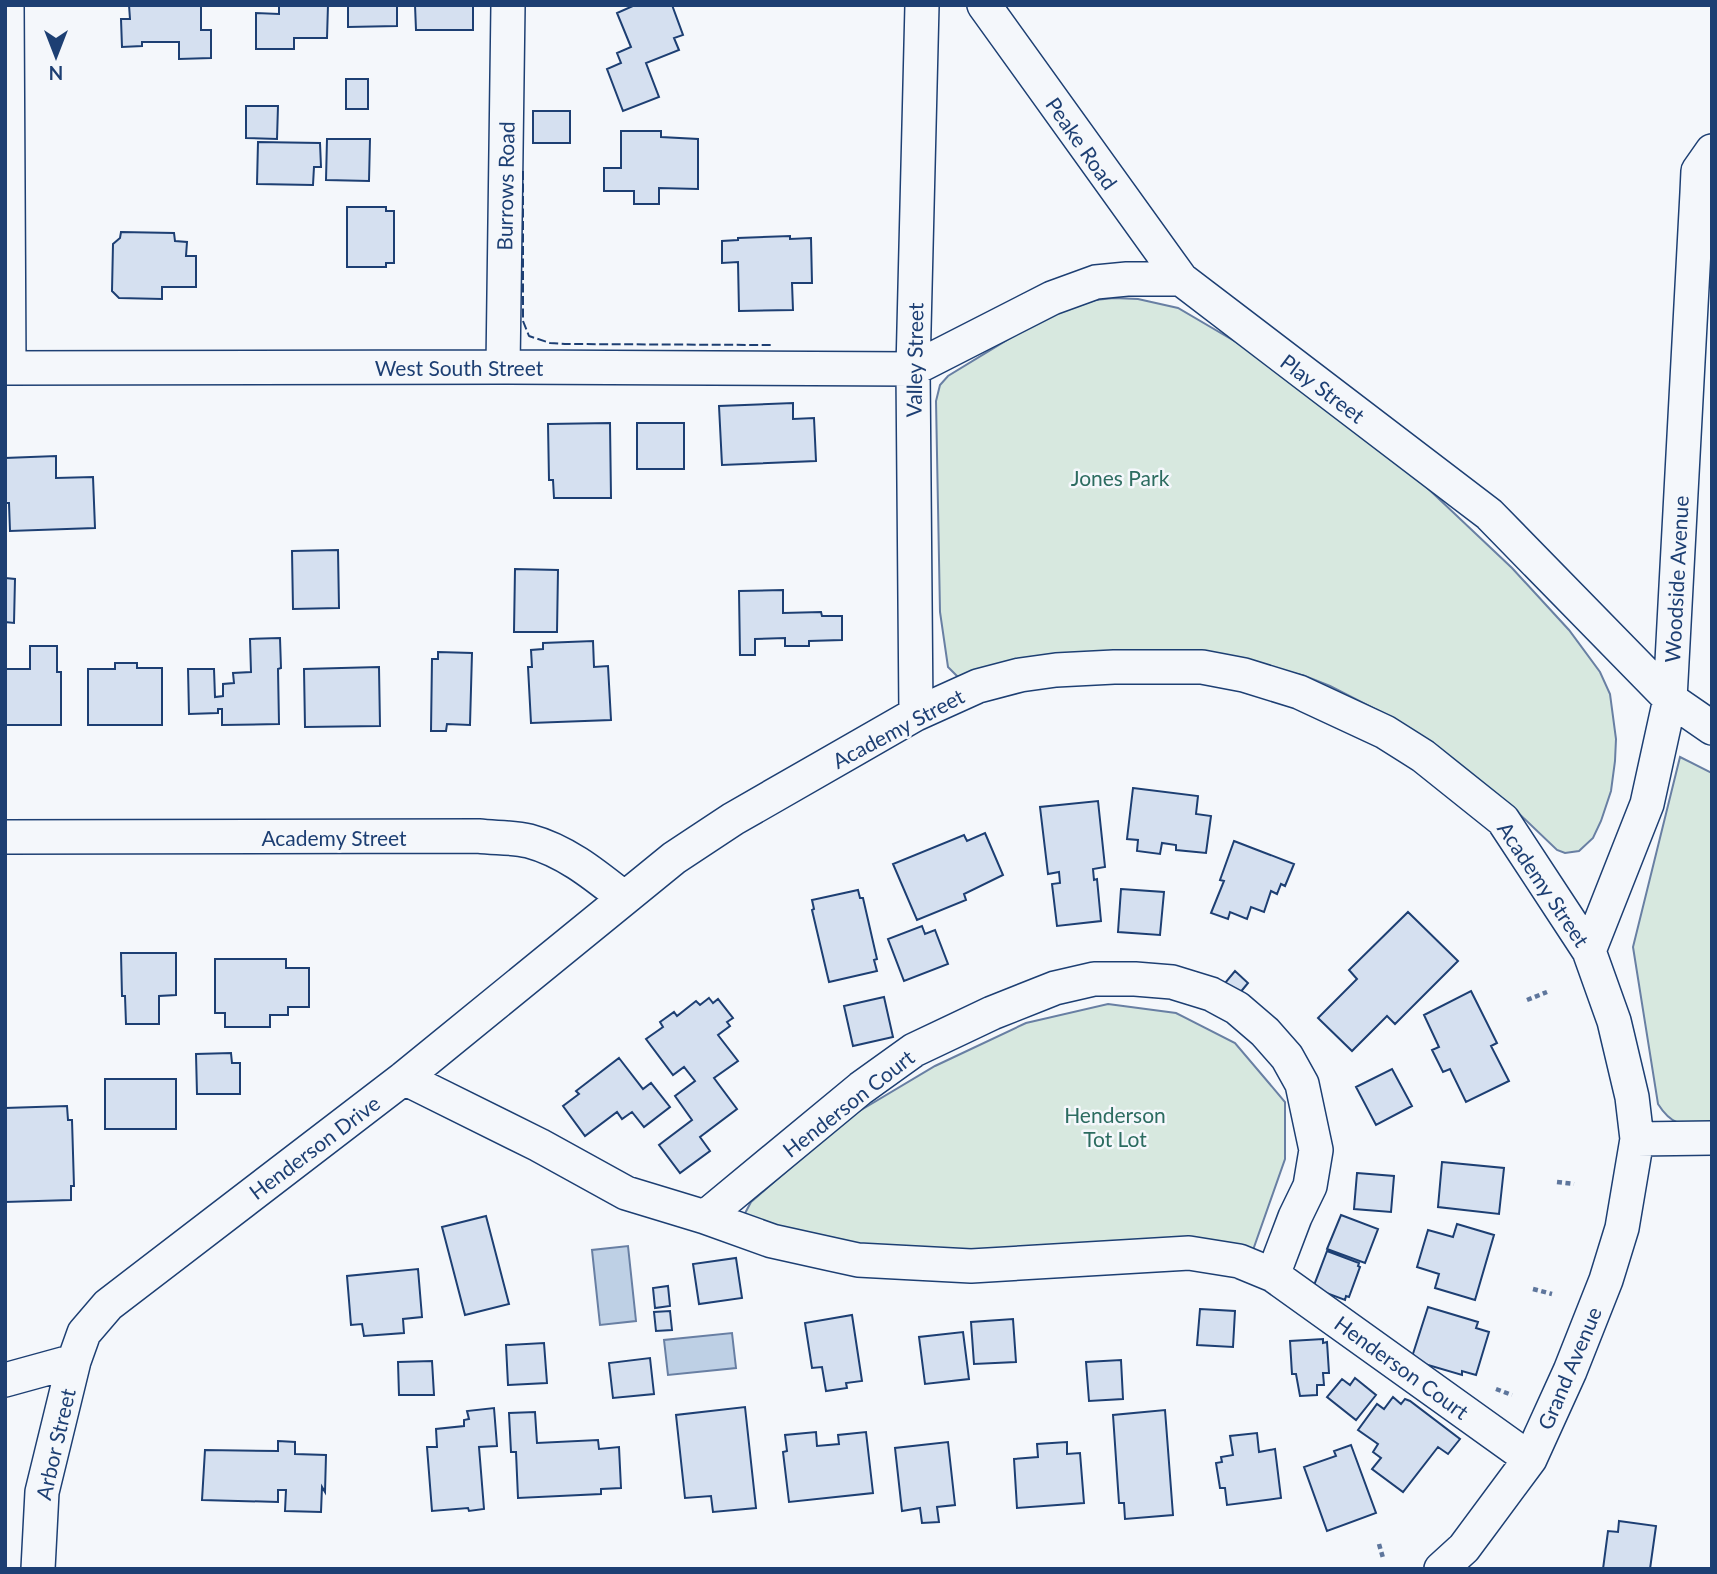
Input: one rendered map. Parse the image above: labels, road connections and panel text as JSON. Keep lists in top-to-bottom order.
{
  "streets": {
    "street": [
      "Peake Road",
      "Burrows Road",
      "Valley Street",
      "West South Street",
      "Play Street",
      "Woodside Avenue",
      "Academy Street",
      "Henderson Court",
      "Henderson Drive",
      "Grand Avenue",
      "Arbor Street"
    ]
  },
  "crossings": [
    ["Peake Road", "Play Street"],
    ["Burrows Road", "West South Street"],
    ["Valley Street", "West South Street"],
    ["Valley Street", "Academy Street"],
    ["Play Street", "Woodside Avenue"],
    ["Woodside Avenue", "Academy Street"],
    ["Academy Street", "Henderson Drive"],
    ["Academy Street", "Grand Avenue"],
    ["Henderson Court", "Henderson Drive"],
    ["Henderson Court", "Grand Avenue"],
    ["Henderson Drive", "Arbor Street"]
  ],
  "parks": ["Jones Park", "Henderson Tot Lot"],
  "north": "bottom"
}
